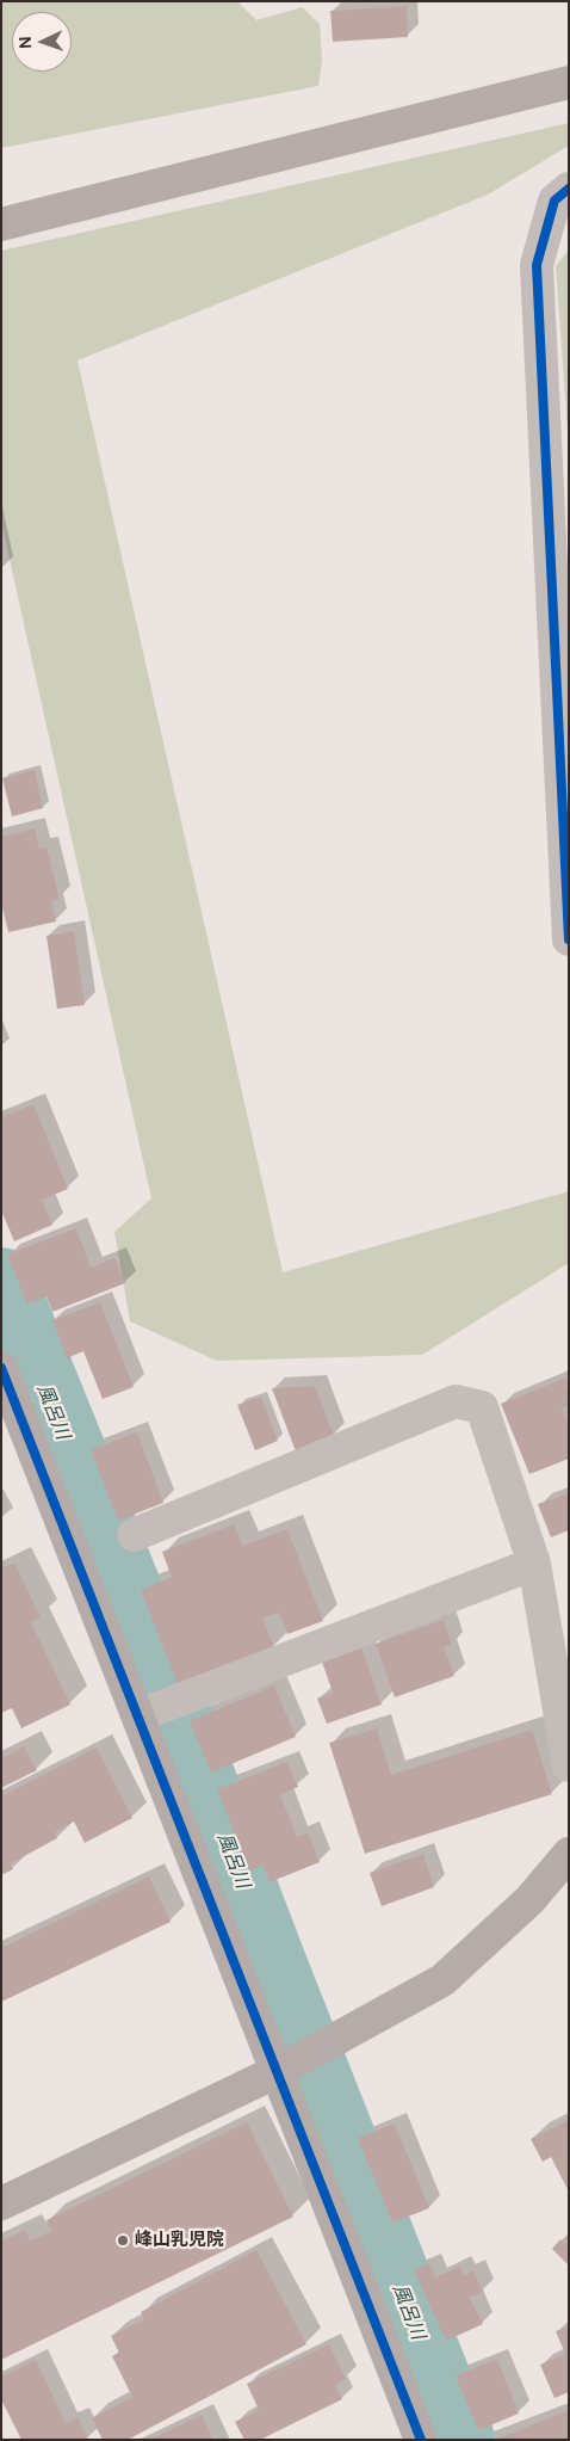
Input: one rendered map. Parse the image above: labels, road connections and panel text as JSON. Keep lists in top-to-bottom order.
{
  "water": ["風呂川"],
  "places": ["峰山乳児院"],
  "north": "left"
}
